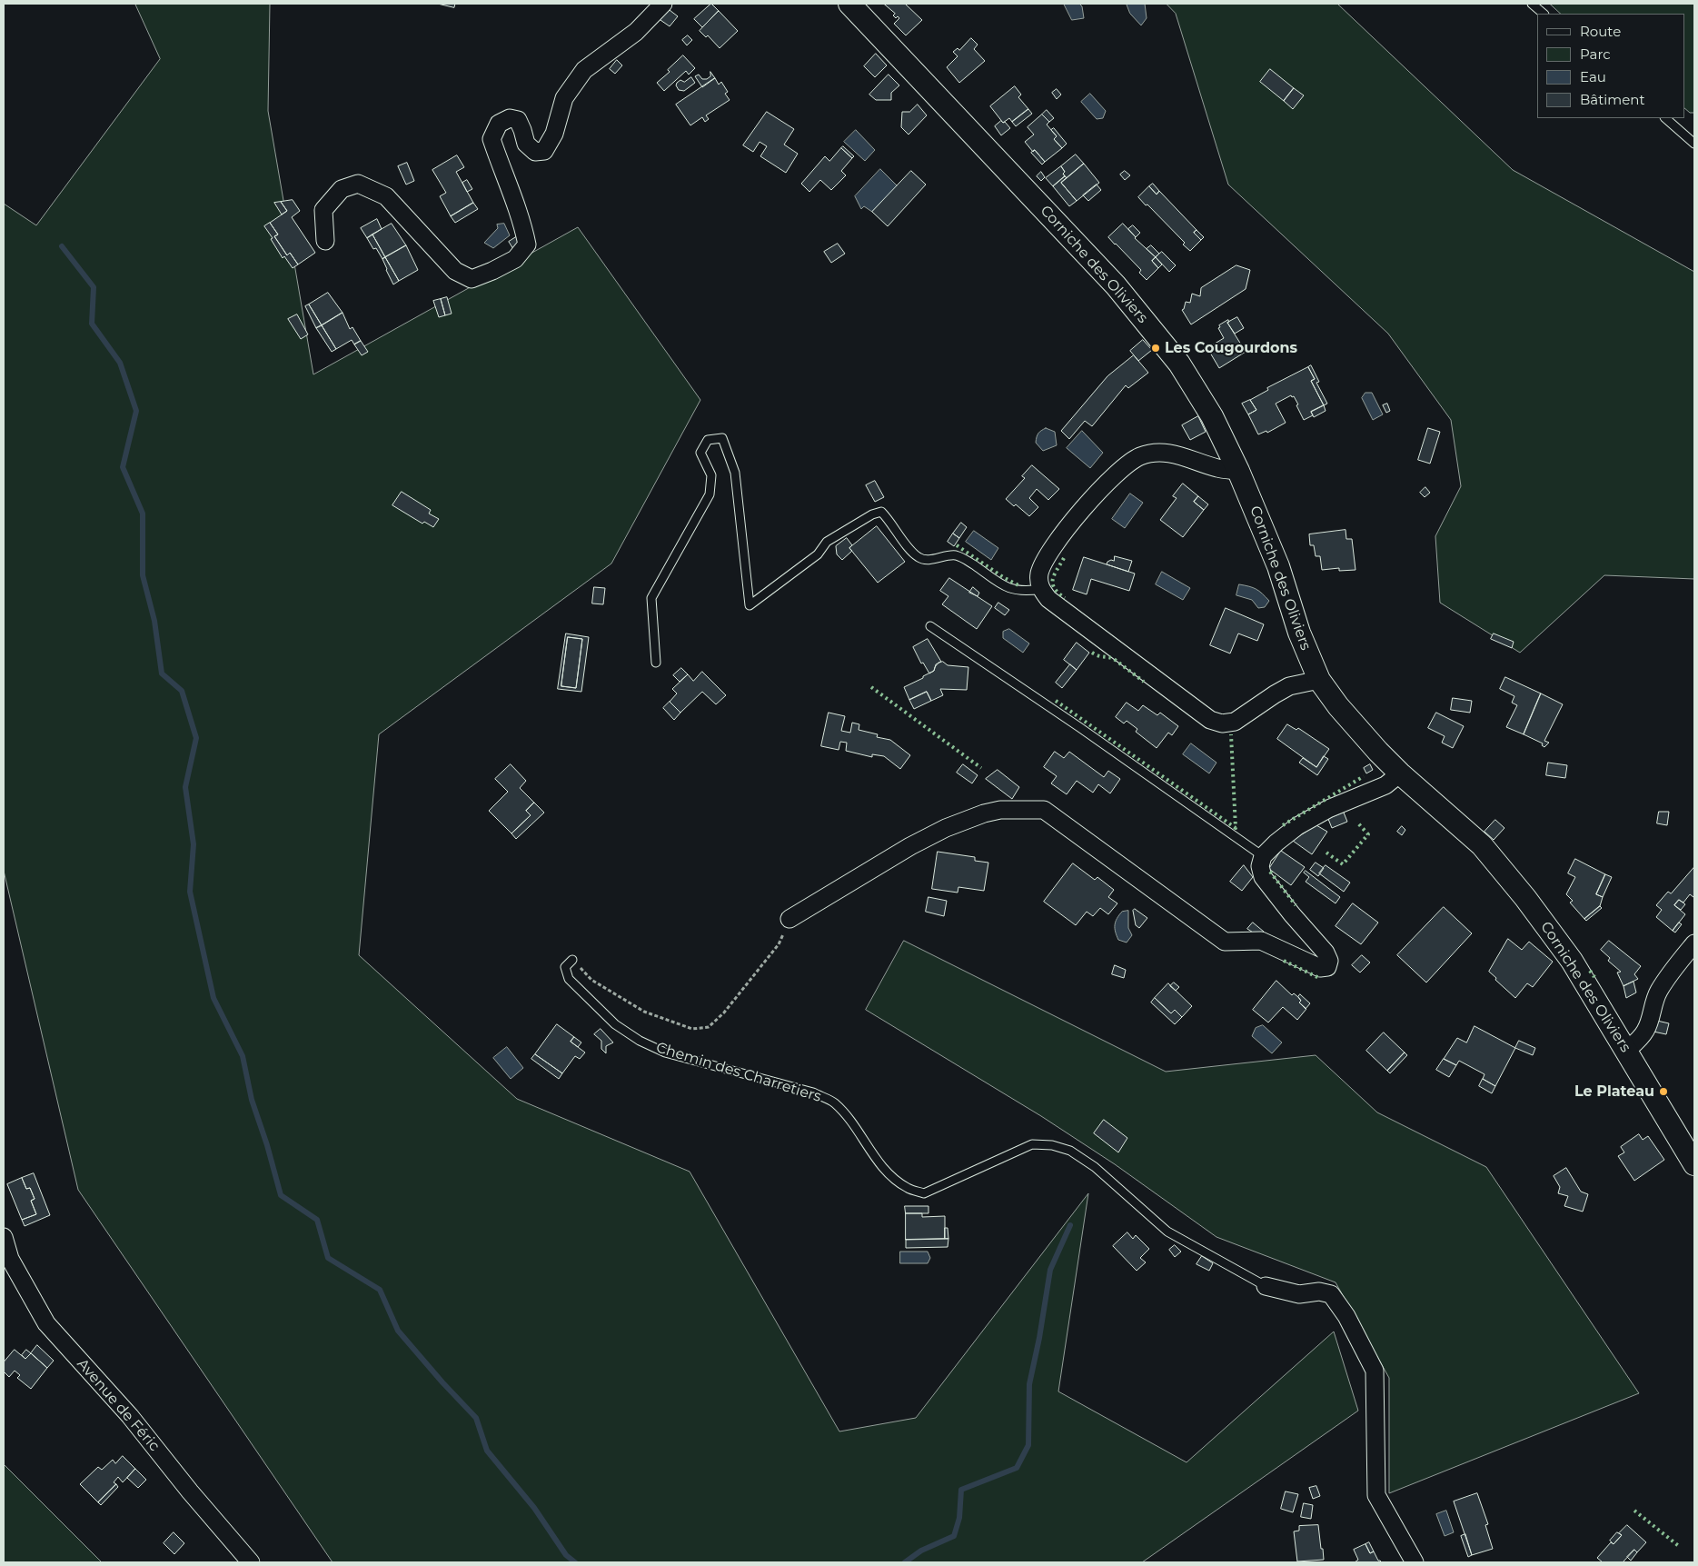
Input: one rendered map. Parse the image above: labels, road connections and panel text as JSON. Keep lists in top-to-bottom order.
{
  "streets": {
    "street": ["Corniche des Oliviers", "Chemin des Charretiers", "Avenue de Féric"]
  },
  "places": ["Les Cougourdons", "Le Plateau"],
  "legend": [
    "Route",
    "Parc",
    "Eau",
    "Bâtiment"
  ]
}
